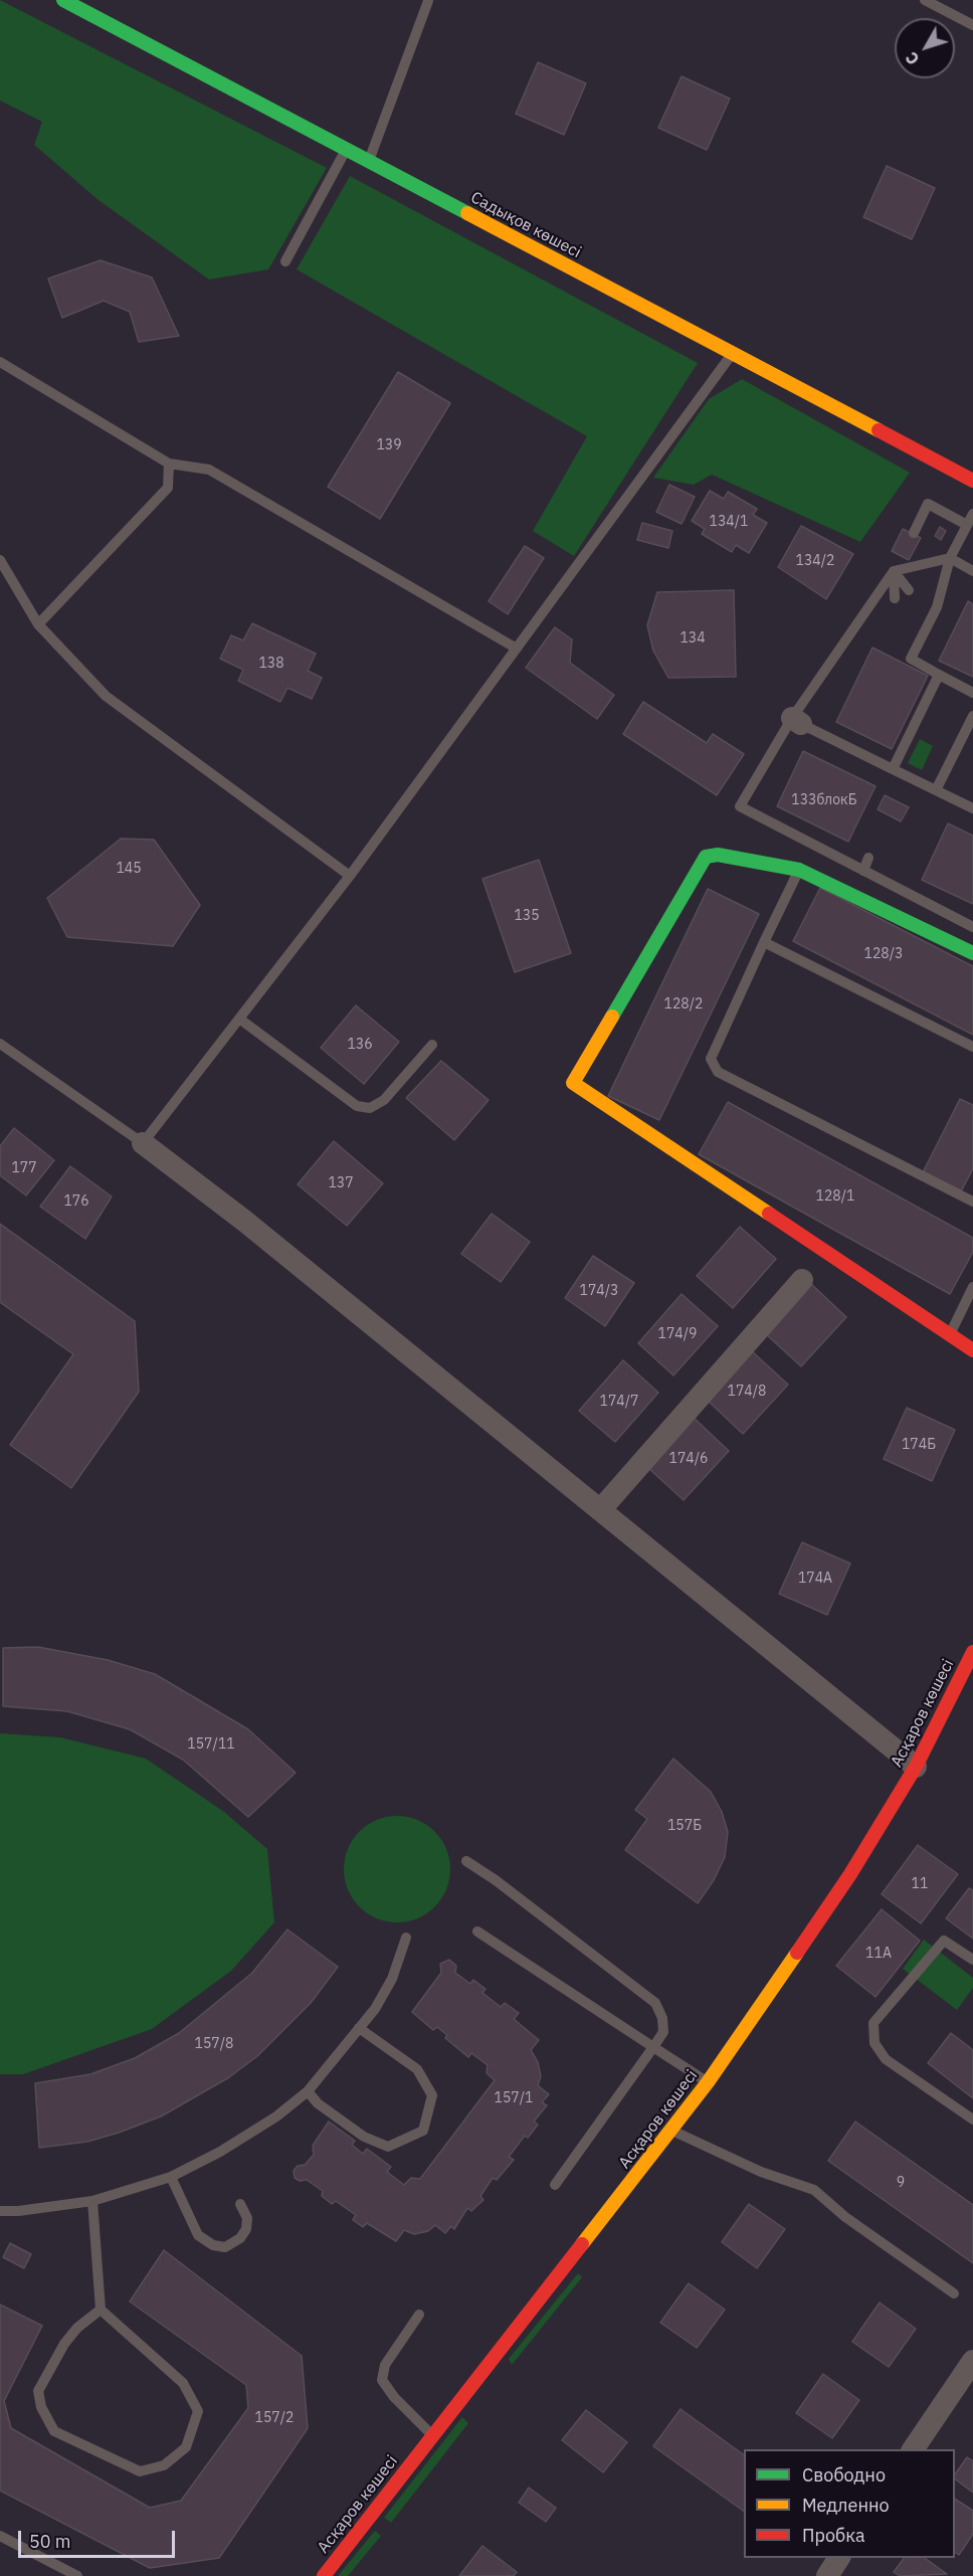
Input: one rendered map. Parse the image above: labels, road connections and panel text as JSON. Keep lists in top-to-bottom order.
{
  "streets": {
    "street": ["Садықов көшесі", "Асқаров көшесі"]
  },
  "house_numbers": [
    "139",
    "134/1",
    "134/2",
    "134",
    "138",
    "133блокБ",
    "145",
    "135",
    "128/3",
    "128/2",
    "136",
    "177",
    "137",
    "128/1",
    "176",
    "174/3",
    "174/9",
    "174/8",
    "174/7",
    "174Б",
    "174/6",
    "174А",
    "157/11",
    "157Б",
    "11",
    "11А",
    "157/8",
    "157/1",
    "9",
    "157/2"
  ],
  "legend": ["Свободно", "Медленно", "Пробка"],
  "scale_bar": "50 m",
  "north": "bottom left"
}
